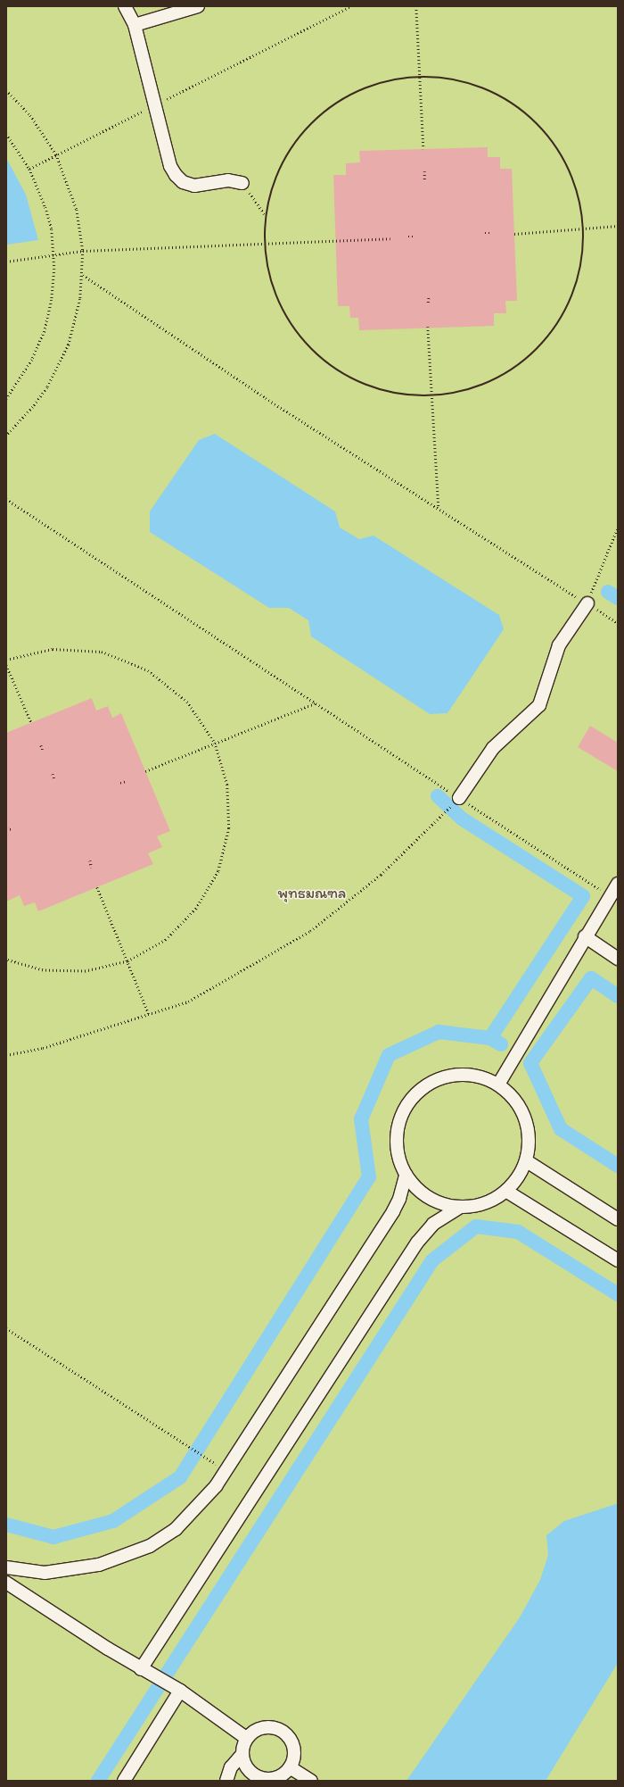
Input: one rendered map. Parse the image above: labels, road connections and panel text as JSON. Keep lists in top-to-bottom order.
{
  "parks": ["พุทธมณฑล"]
}
